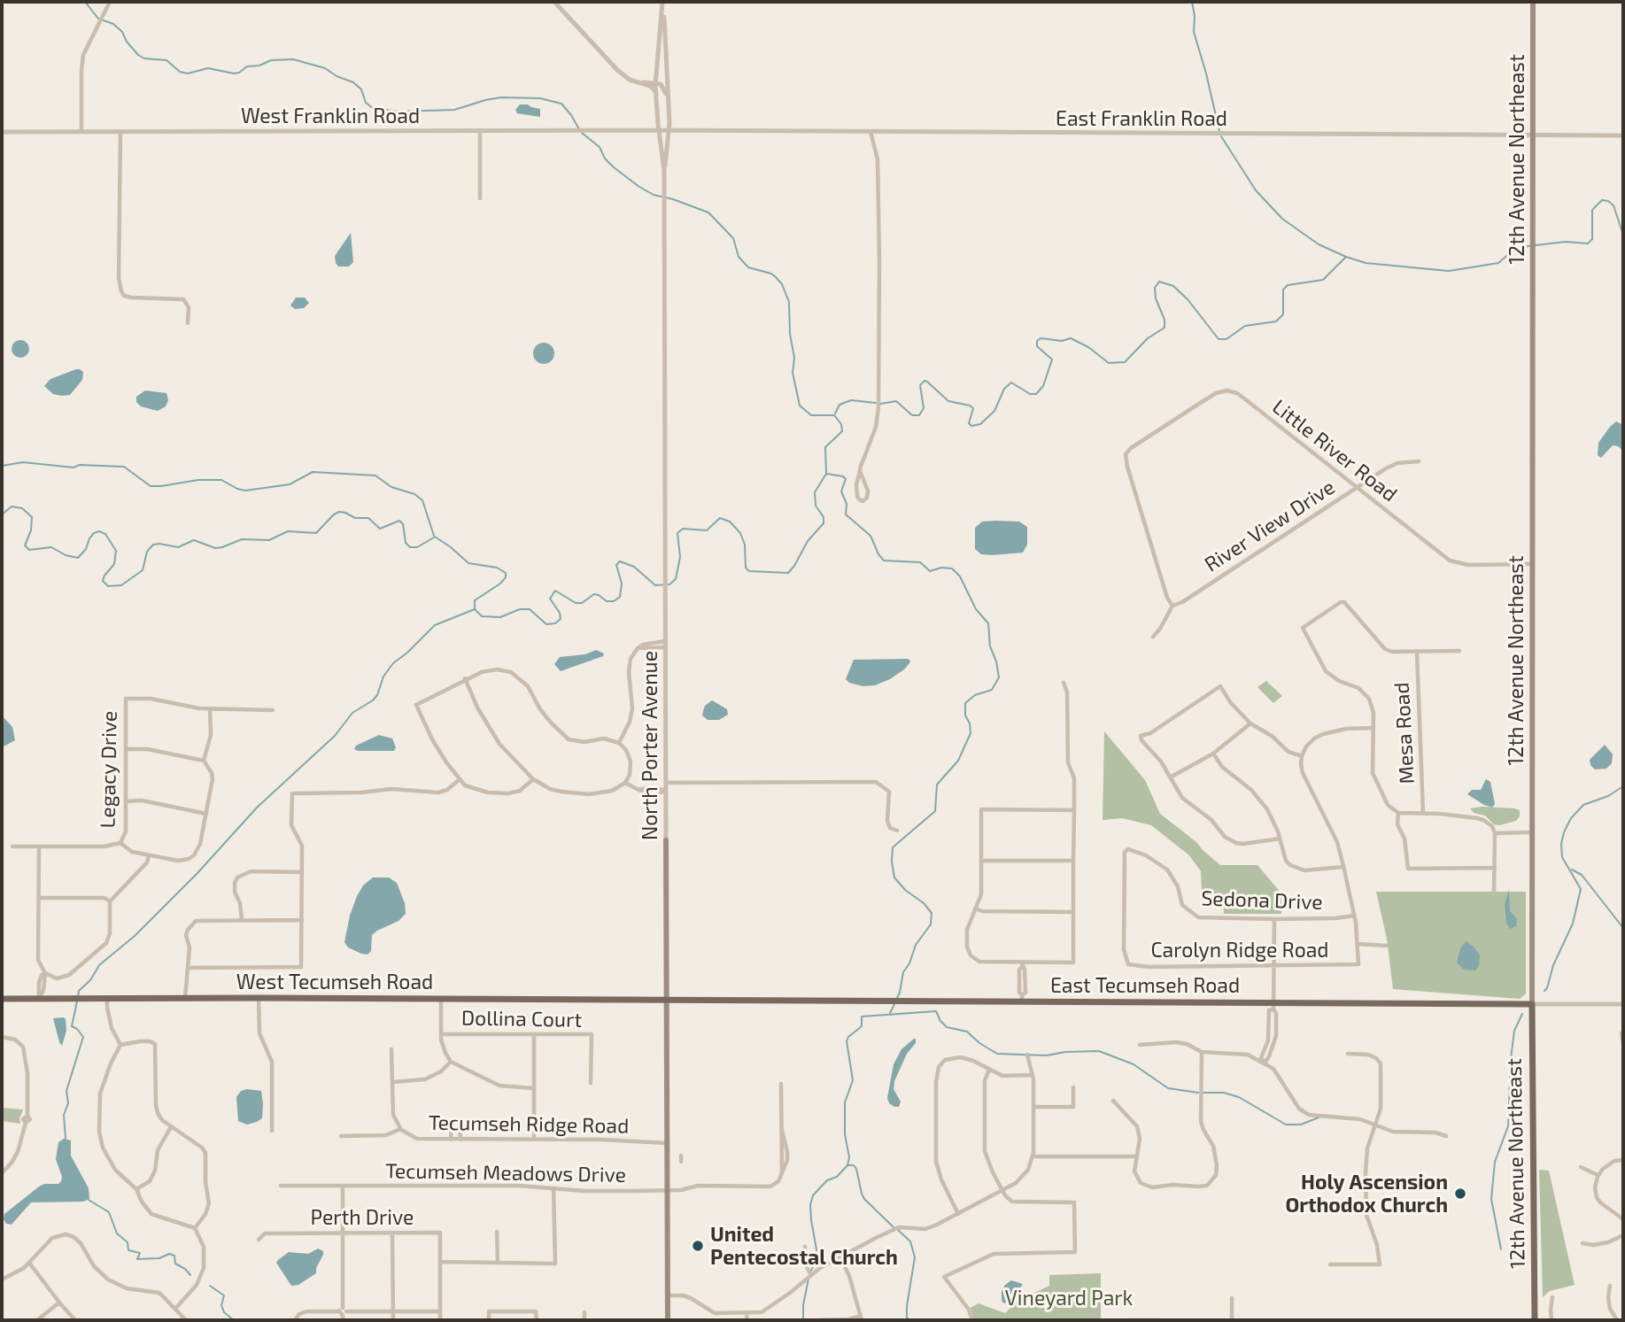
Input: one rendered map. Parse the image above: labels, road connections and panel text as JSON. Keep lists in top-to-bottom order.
{
  "streets": {
    "main road": [
      "12th Avenue Northeast",
      "North Porter Avenue",
      "West Tecumseh Road",
      "East Tecumseh Road"
    ],
    "street": [
      "West Franklin Road",
      "East Franklin Road",
      "Little River Road",
      "River View Drive",
      "Mesa Road",
      "Legacy Drive",
      "Sedona Drive",
      "Carolyn Ridge Road",
      "Dollina Court",
      "Tecumseh Ridge Road",
      "Tecumseh Meadows Drive",
      "Perth Drive"
    ]
  },
  "crossings": [
    ["West Franklin Road", "East Franklin Road"],
    ["West Franklin Road", "North Porter Avenue"],
    ["East Franklin Road", "12th Avenue Northeast"],
    ["East Franklin Road", "North Porter Avenue"],
    ["12th Avenue Northeast", "Little River Road"],
    ["12th Avenue Northeast", "East Tecumseh Road"],
    ["Little River Road", "River View Drive"],
    ["North Porter Avenue", "West Tecumseh Road"],
    ["North Porter Avenue", "East Tecumseh Road"],
    ["North Porter Avenue", "Tecumseh Ridge Road"],
    ["North Porter Avenue", "Tecumseh Meadows Drive"],
    ["Sedona Drive", "Carolyn Ridge Road"],
    ["West Tecumseh Road", "East Tecumseh Road"]
  ],
  "parks": ["Vineyard Park"],
  "places": ["Holy Ascension Orthodox Church", "United Pentecostal Church"]
}
